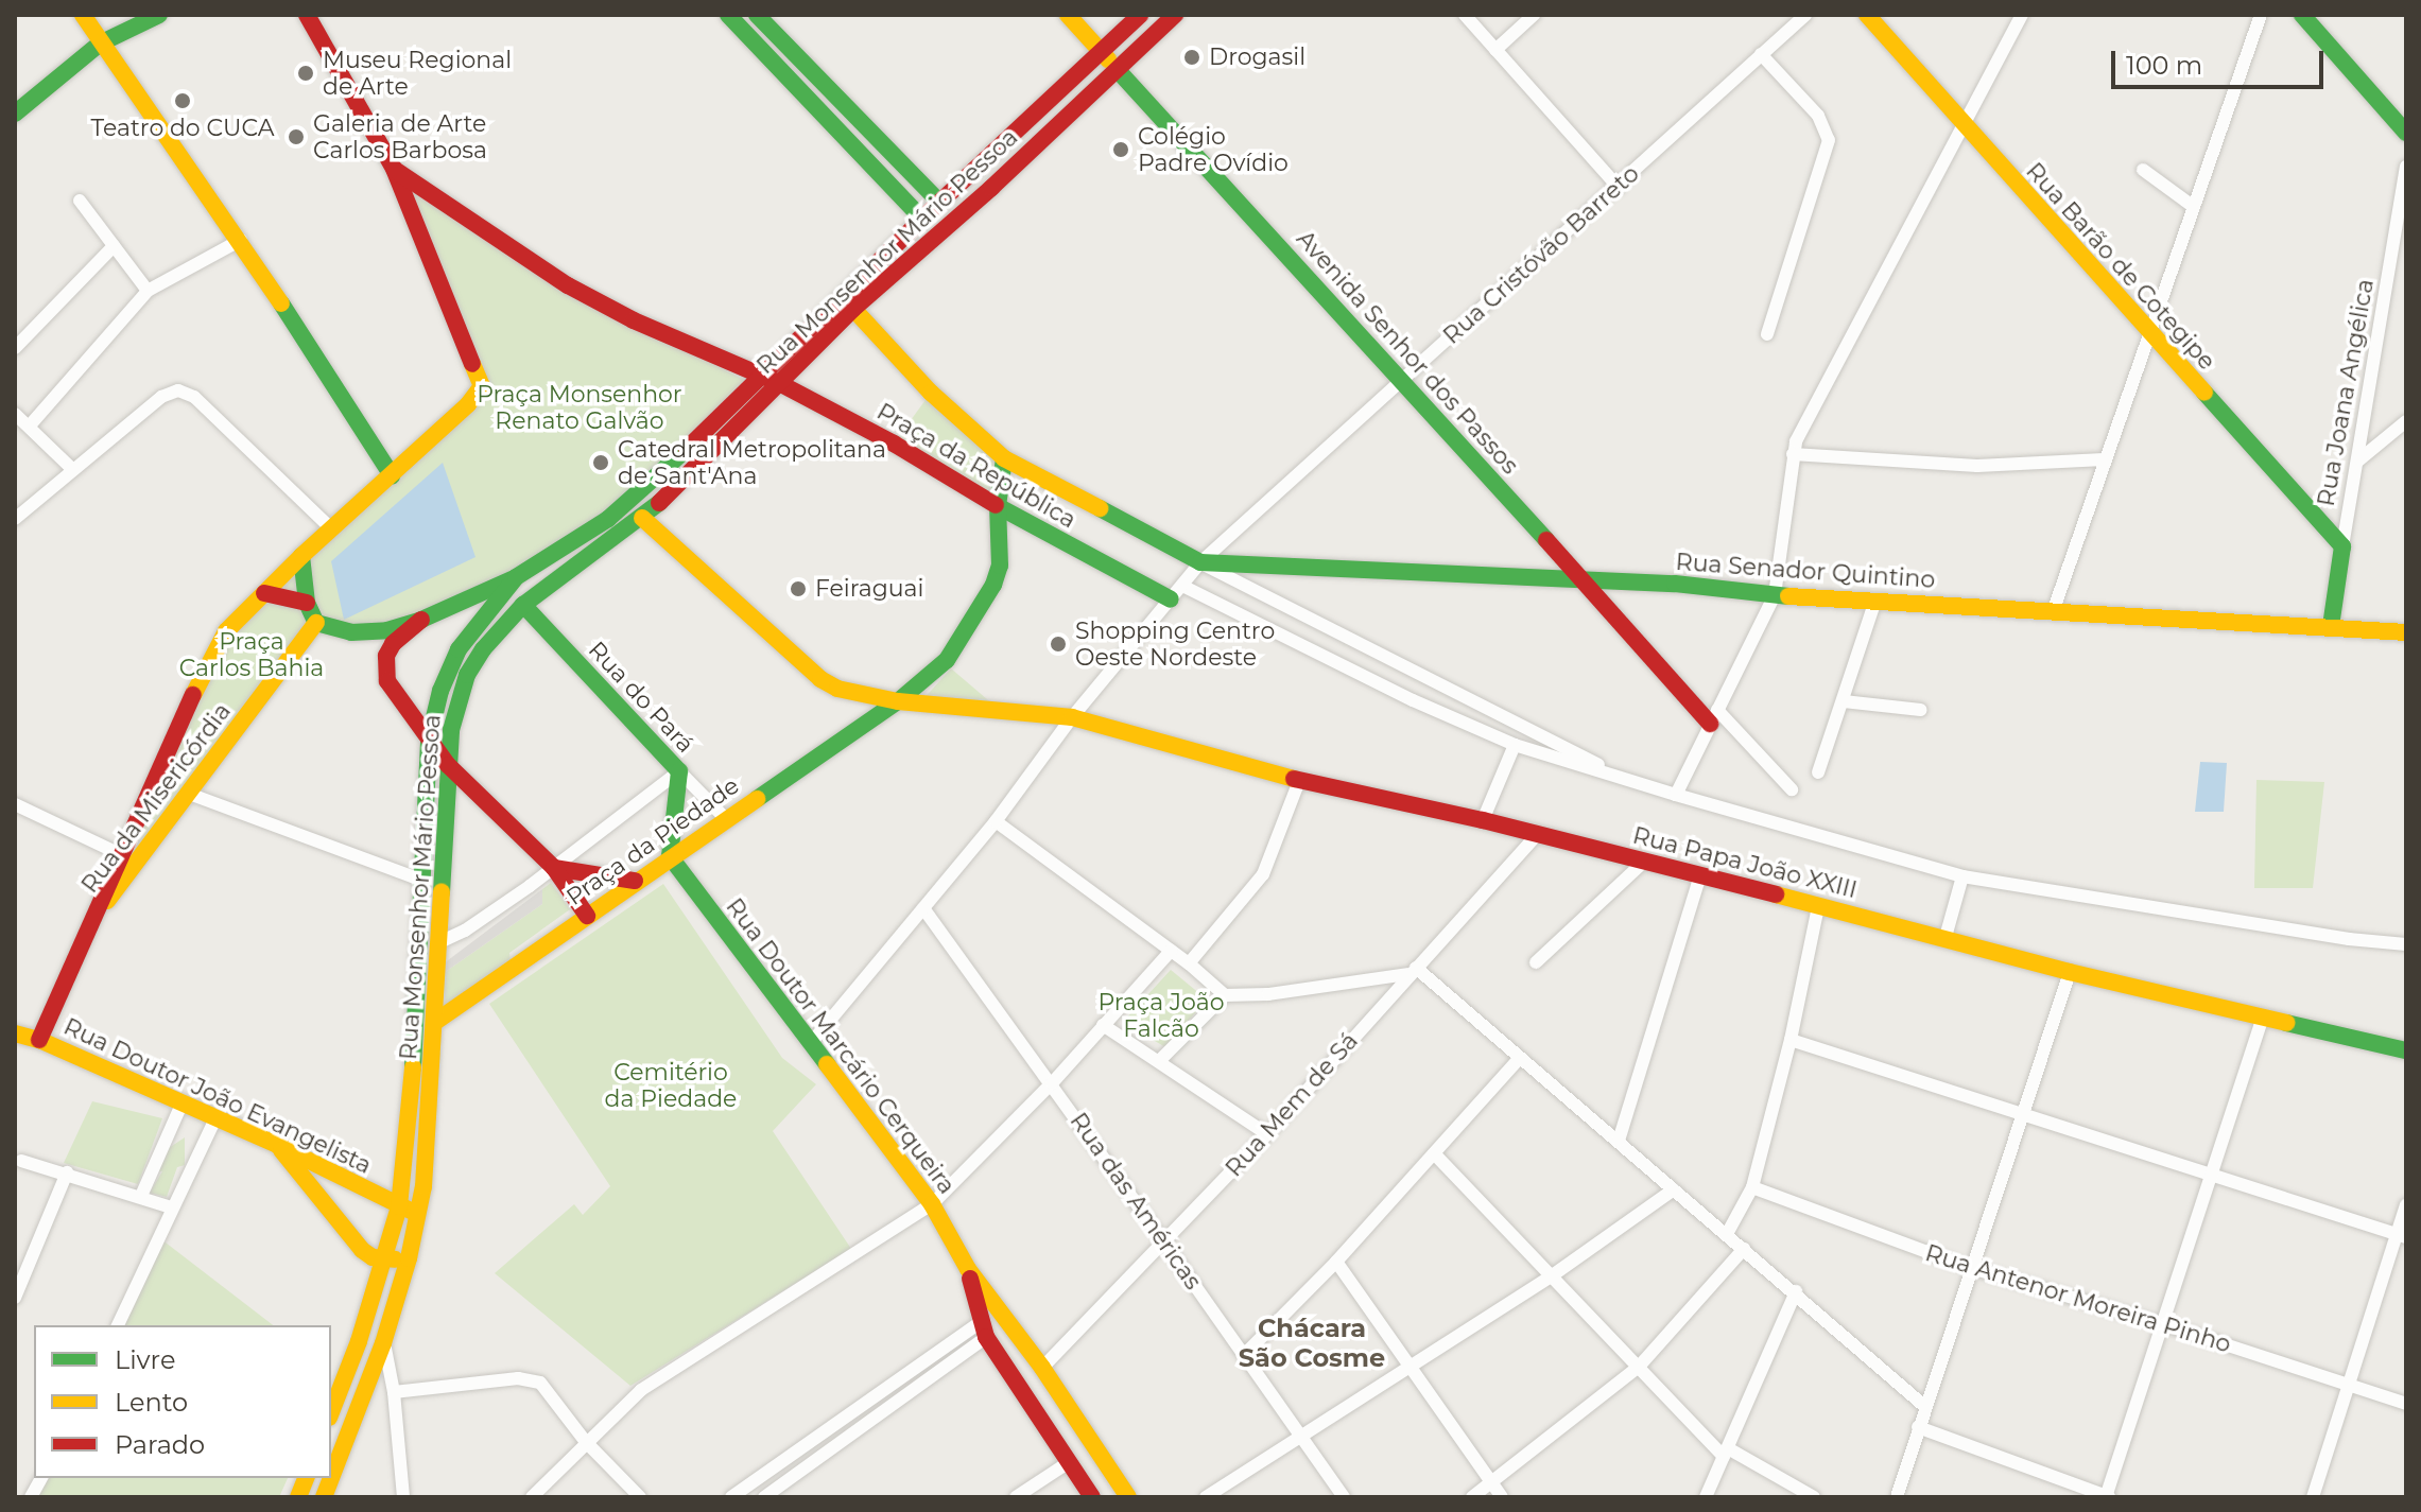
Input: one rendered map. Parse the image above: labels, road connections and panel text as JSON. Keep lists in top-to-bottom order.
{
  "streets": {
    "main road": [
      "Rua Monsenhor Mário Pessoa",
      "Rua Barão de Cotegipe",
      "Avenida Senhor dos Passos",
      "Rua Joana Angélica",
      "Praça da República",
      "Rua Senador Quintino",
      "Rua do Pará",
      "Rua da Misericórdia",
      "Praça da Piedade",
      "Rua Papa João XXIII",
      "Rua Doutor Marcário Cerqueira",
      "Rua Doutor João Evangelista"
    ],
    "street": [
      "Rua Cristóvão Barreto",
      "Rua Mem de Sá",
      "Rua das Américas",
      "Rua Antenor Moreira Pinho"
    ]
  },
  "crossings": [
    ["Rua Monsenhor Mário Pessoa", "Avenida Senhor dos Passos"],
    ["Rua Monsenhor Mário Pessoa", "Praça da República"],
    ["Rua Monsenhor Mário Pessoa", "Rua do Pará"],
    ["Rua Monsenhor Mário Pessoa", "Praça da Piedade"],
    ["Rua Monsenhor Mário Pessoa", "Rua Papa João XXIII"],
    ["Rua Monsenhor Mário Pessoa", "Rua Doutor João Evangelista"],
    ["Rua Cristóvão Barreto", "Avenida Senhor dos Passos"],
    ["Rua Cristóvão Barreto", "Praça da República"],
    ["Rua Cristóvão Barreto", "Rua Senador Quintino"],
    ["Rua Cristóvão Barreto", "Rua Papa João XXIII"],
    ["Rua Cristóvão Barreto", "Rua Doutor Marcário Cerqueira"],
    ["Rua Cristóvão Barreto", "Rua das Américas"],
    ["Rua Barão de Cotegipe", "Rua Joana Angélica"],
    ["Avenida Senhor dos Passos", "Rua Senador Quintino"],
    ["Rua Joana Angélica", "Rua Senador Quintino"],
    ["Praça da República", "Rua Senador Quintino"],
    ["Praça da República", "Praça da Piedade"],
    ["Rua do Pará", "Praça da Piedade"],
    ["Rua da Misericórdia", "Rua Doutor João Evangelista"],
    ["Praça da Piedade", "Rua Papa João XXIII"],
    ["Praça da Piedade", "Rua Doutor Marcário Cerqueira"],
    ["Rua Papa João XXIII", "Rua Mem de Sá"],
    ["Rua Doutor Marcário Cerqueira", "Rua Mem de Sá"],
    ["Rua Mem de Sá", "Rua das Américas"]
  ],
  "districts": ["Chácara São Cosme"],
  "parks": [
    "Praça Monsenhor Renato Galvão",
    "Praça Carlos Bahia",
    "Praça João Falcão",
    "Cemitério da Piedade"
  ],
  "places": [
    "Drogasil",
    "Museu Regional de Arte",
    "Teatro do CUCA",
    "Galeria de Arte Carlos Barbosa",
    "Colégio Padre Ovídio",
    "Catedral Metropolitana de Sant'Ana",
    "Feiraguai",
    "Shopping Centro Oeste Nordeste"
  ],
  "legend": ["Livre", "Lento", "Parado"],
  "scale_bar": "100 m"
}
